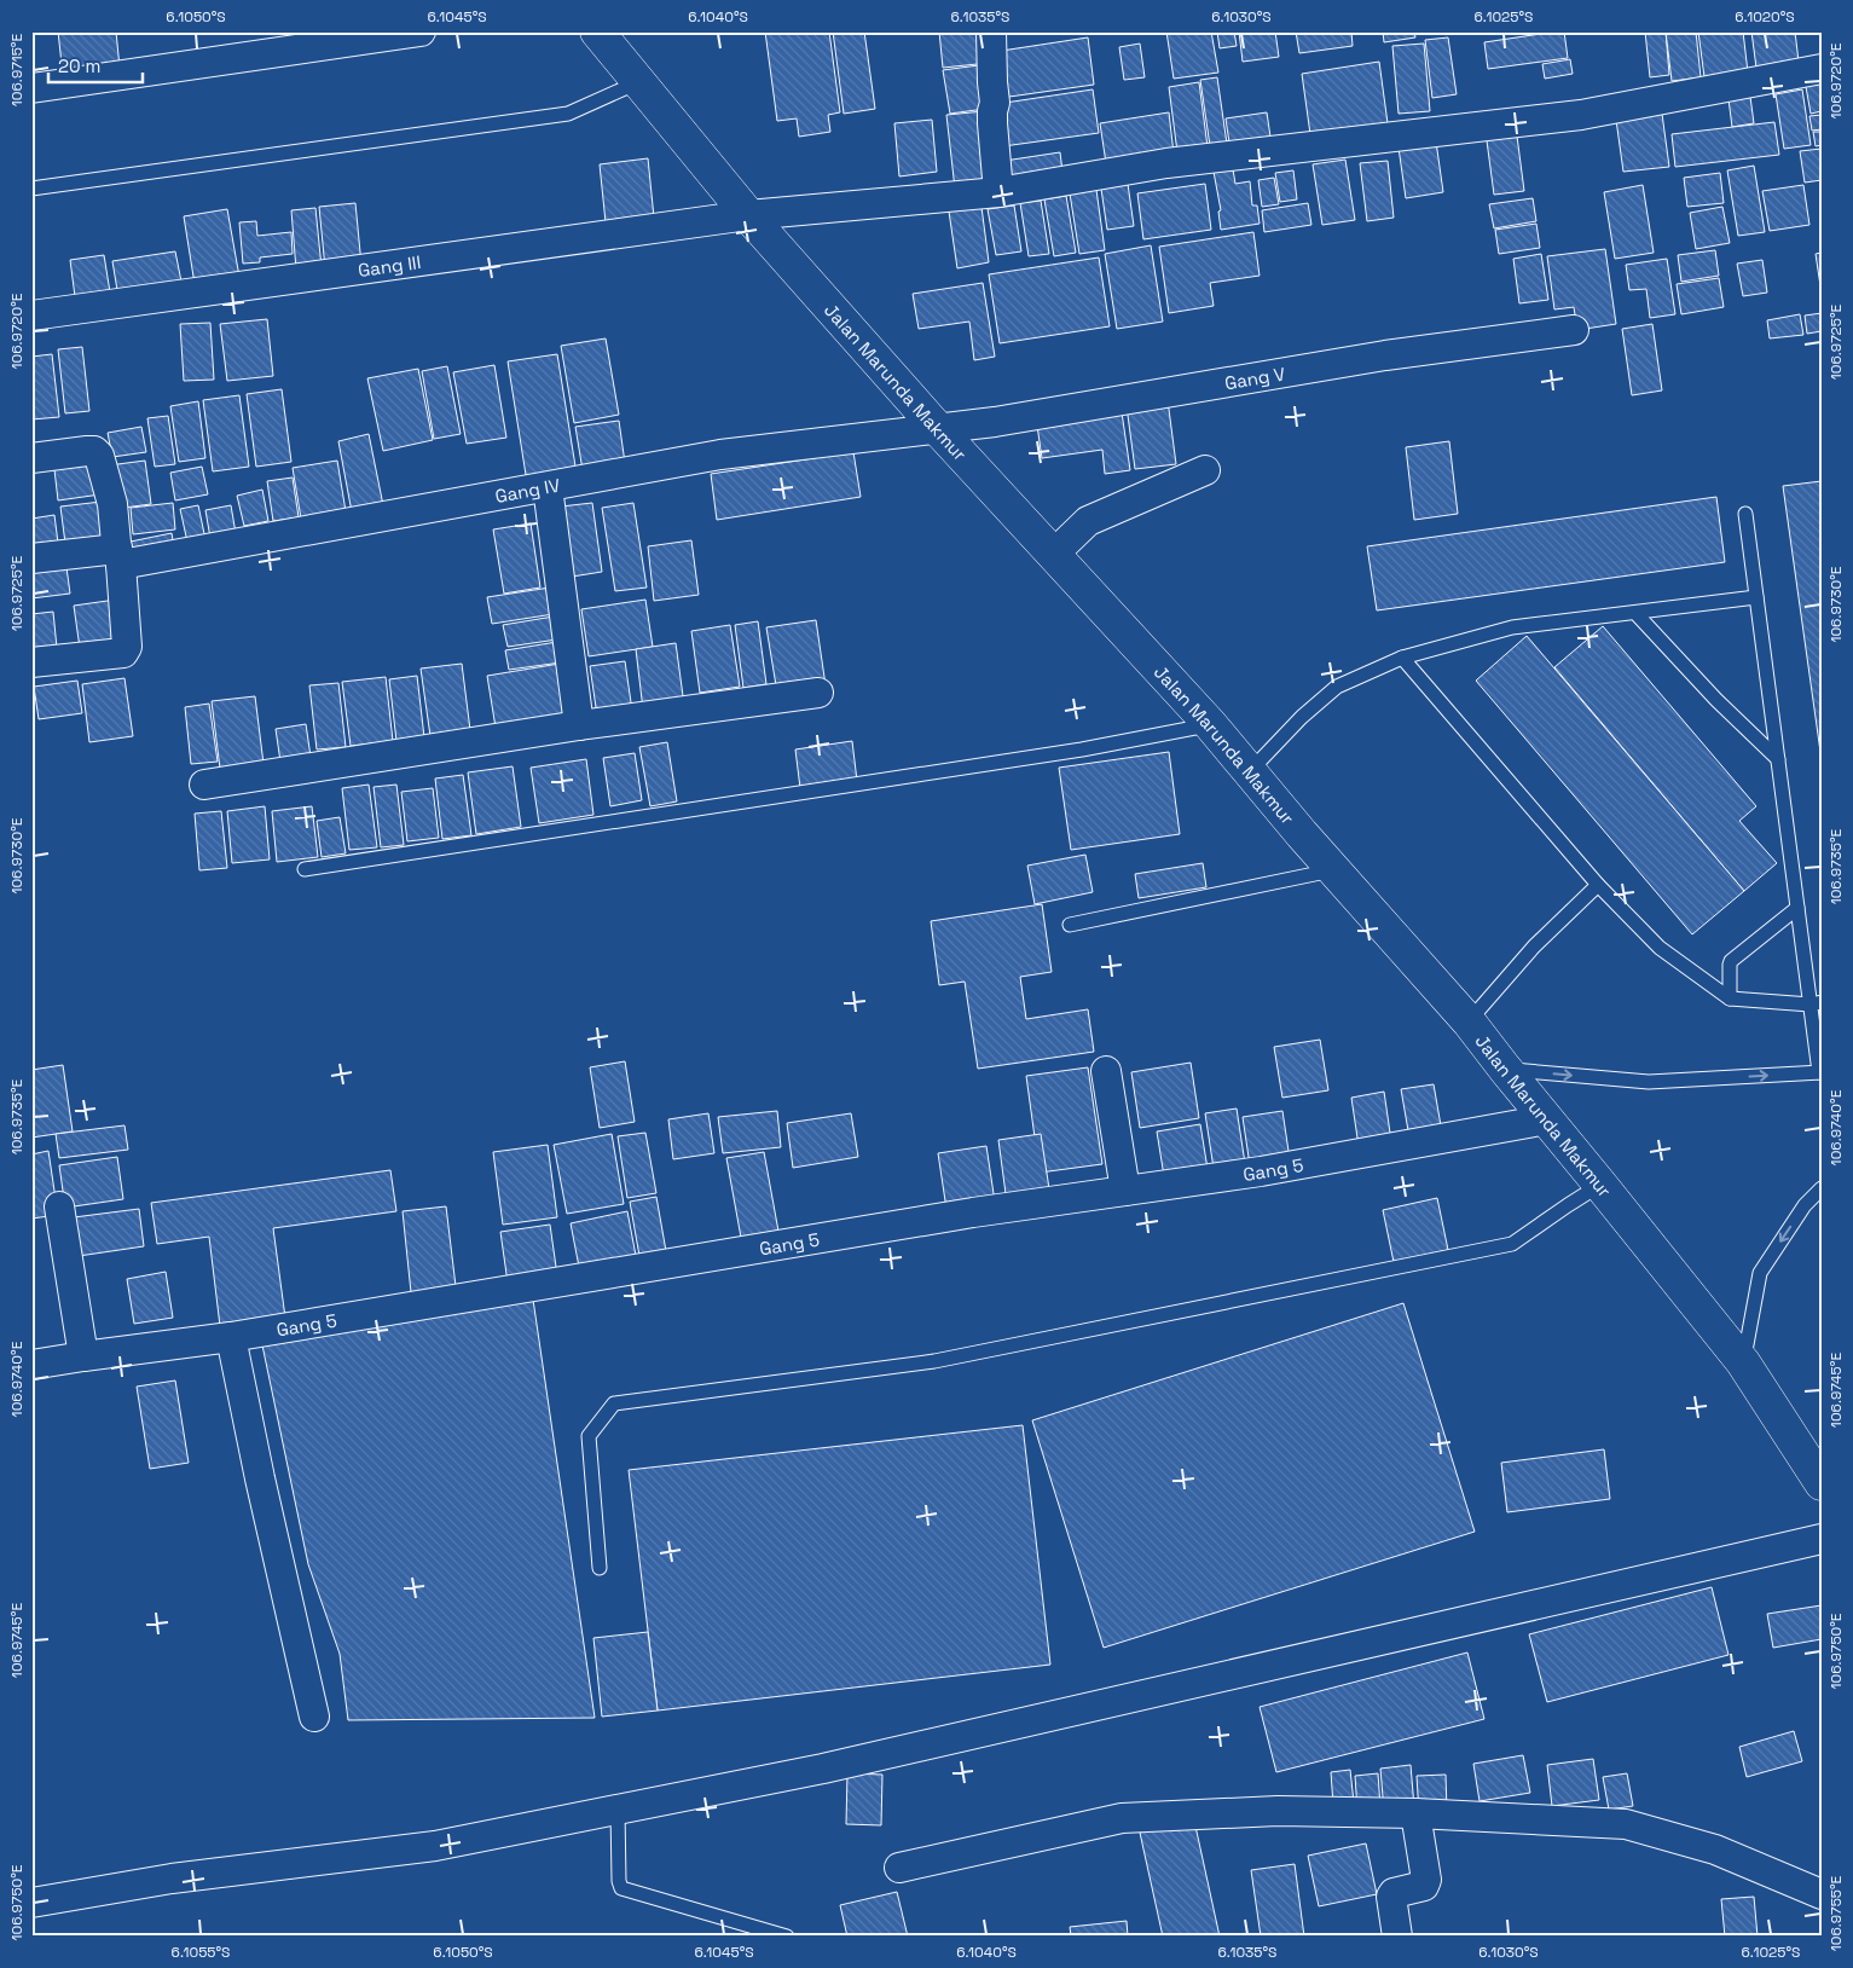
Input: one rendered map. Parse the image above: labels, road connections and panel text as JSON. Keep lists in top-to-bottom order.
{
  "streets": {
    "main road": ["Jalan Marunda Makmur"],
    "street": [
      "Gang III",
      "Gang V",
      "Gang IV",
      "Gang 5"
    ]
  },
  "crossings": [
    ["Gang III", "Jalan Marunda Makmur"],
    ["Gang V", "Jalan Marunda Makmur"],
    ["Gang V", "Gang IV"],
    ["Jalan Marunda Makmur", "Gang IV"],
    ["Jalan Marunda Makmur", "Gang 5"]
  ],
  "scale_bar": "20 m",
  "coordinates": [
    "6.1050°S",
    "6.1045°S",
    "6.1040°S",
    "6.1035°S",
    "6.1030°S",
    "6.1025°S",
    "6.1020°S",
    "106.9715°E",
    "106.9720°E",
    "106.9725°E",
    "106.9730°E",
    "106.9735°E",
    "106.9740°E",
    "106.9745°E",
    "106.9750°E",
    "106.9755°E",
    "6.1055°S"
  ]
}
